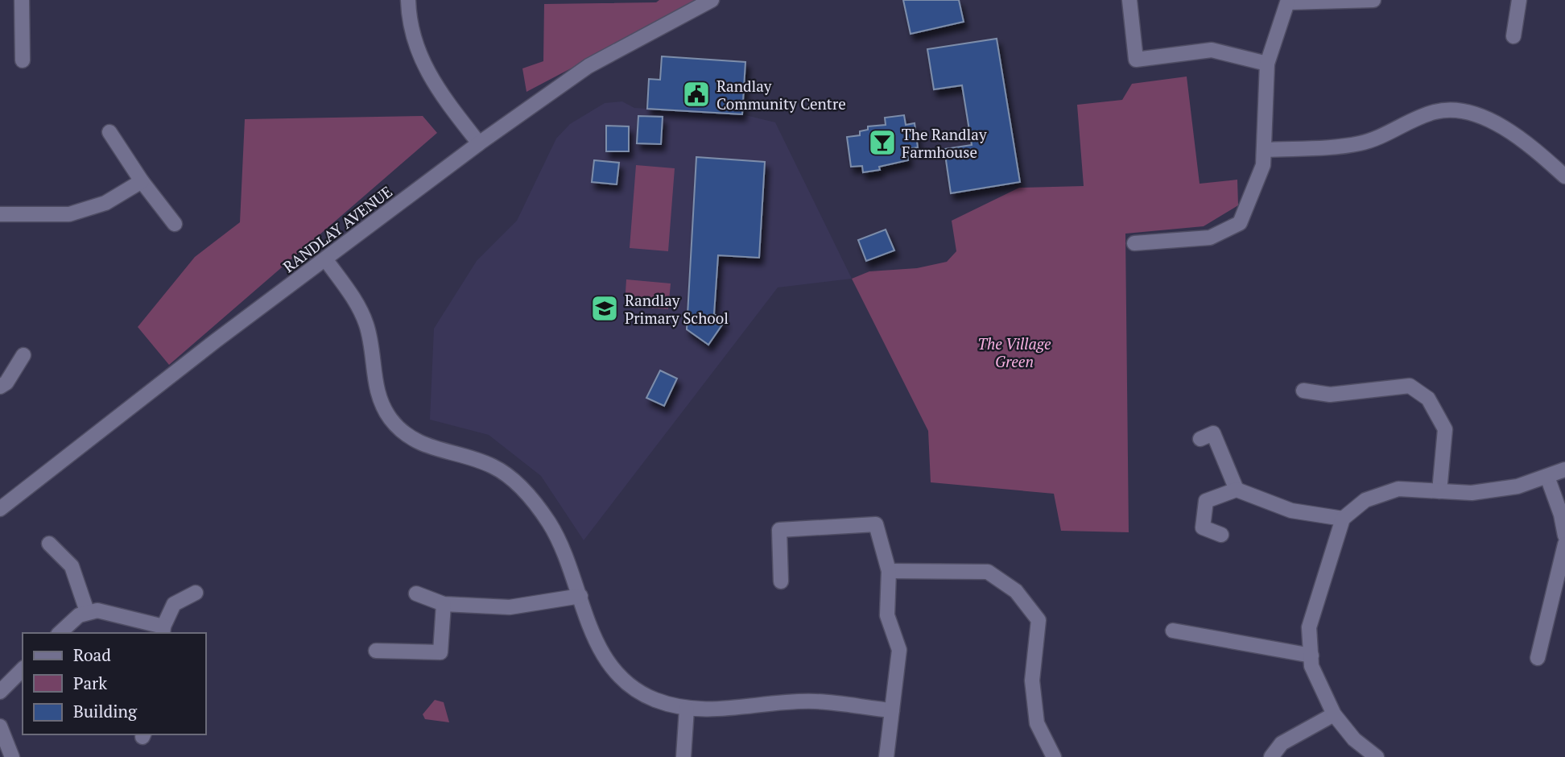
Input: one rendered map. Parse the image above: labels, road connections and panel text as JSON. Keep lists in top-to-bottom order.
{
  "streets": {
    "street": ["RANDLAY AVENUE"]
  },
  "parks": ["The Village Green"],
  "places": {
    "public building": ["Randlay Community Centre"],
    "bar": ["The Randlay Farmhouse"],
    "school or university": ["Randlay Primary School"]
  },
  "legend": ["Road", "Park", "Building"]
}
